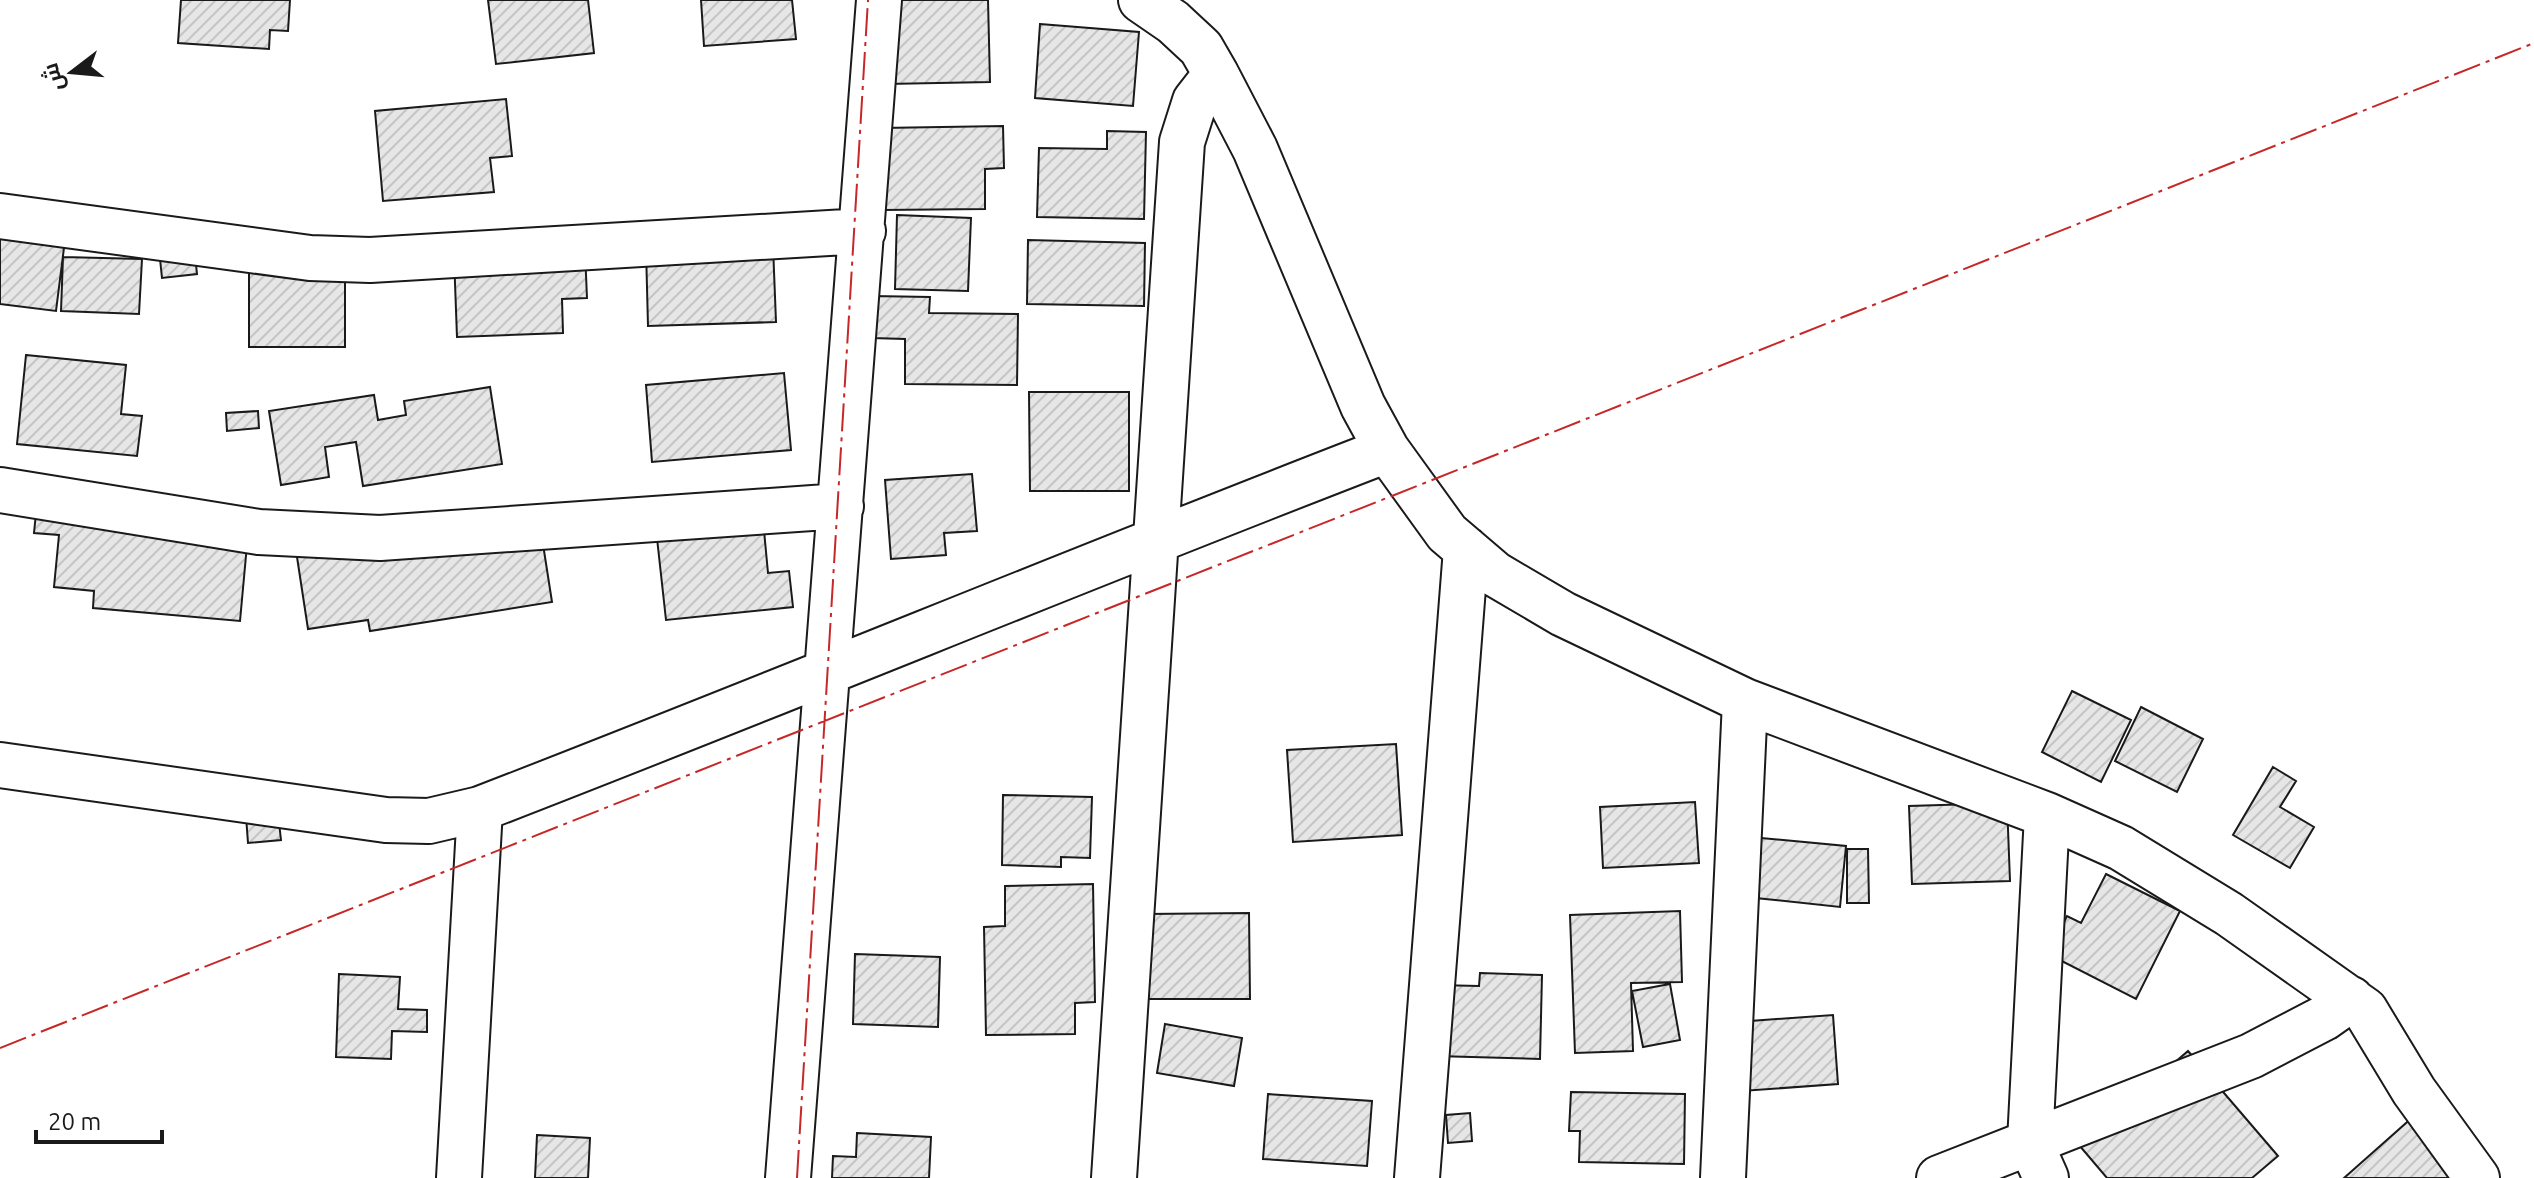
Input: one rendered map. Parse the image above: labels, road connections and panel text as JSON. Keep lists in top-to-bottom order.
{
  "scale_bar": "20 m",
  "north": "left"
}
